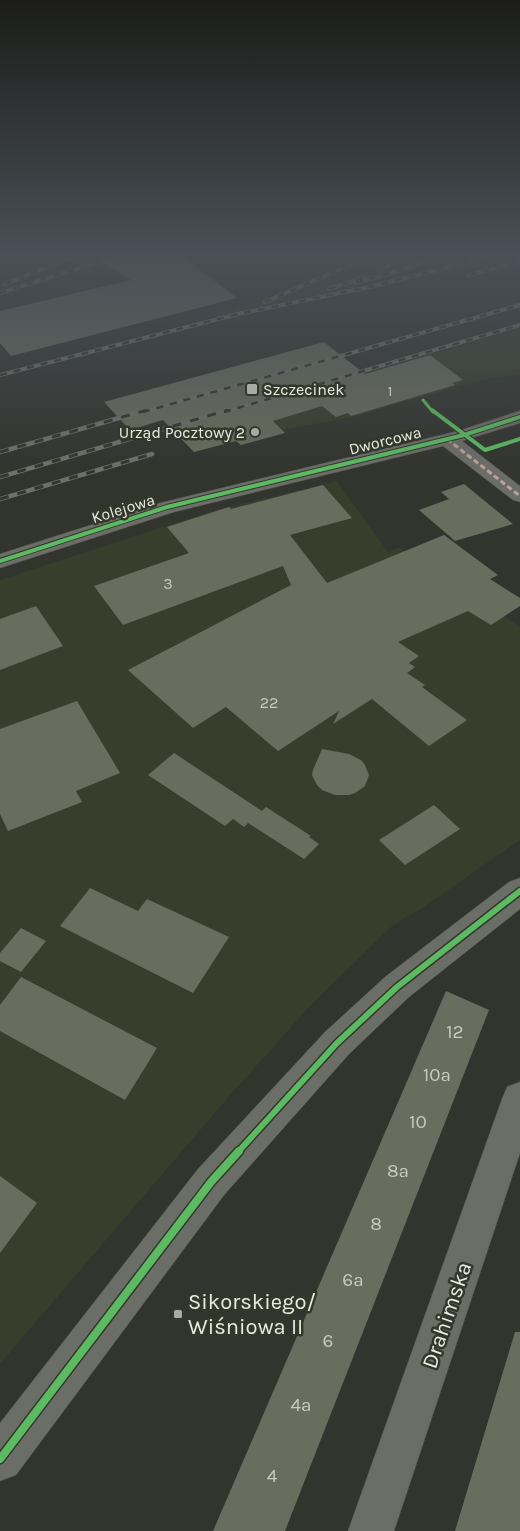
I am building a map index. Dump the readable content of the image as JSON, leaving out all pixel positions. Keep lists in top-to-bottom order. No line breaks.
{"streets":{"street":["Dworcowa","Kolejowa","Drahimska"]},"crossings":[["Dworcowa","Kolejowa"]],"places":{"transit":["Szczecinek","Sikorskiego/ Wiśniowa II"],"other":["Urząd Pocztowy 2"]},"house_numbers":["1","3","22","12","10a","10","8a","8","6a","6","4a","4"]}
